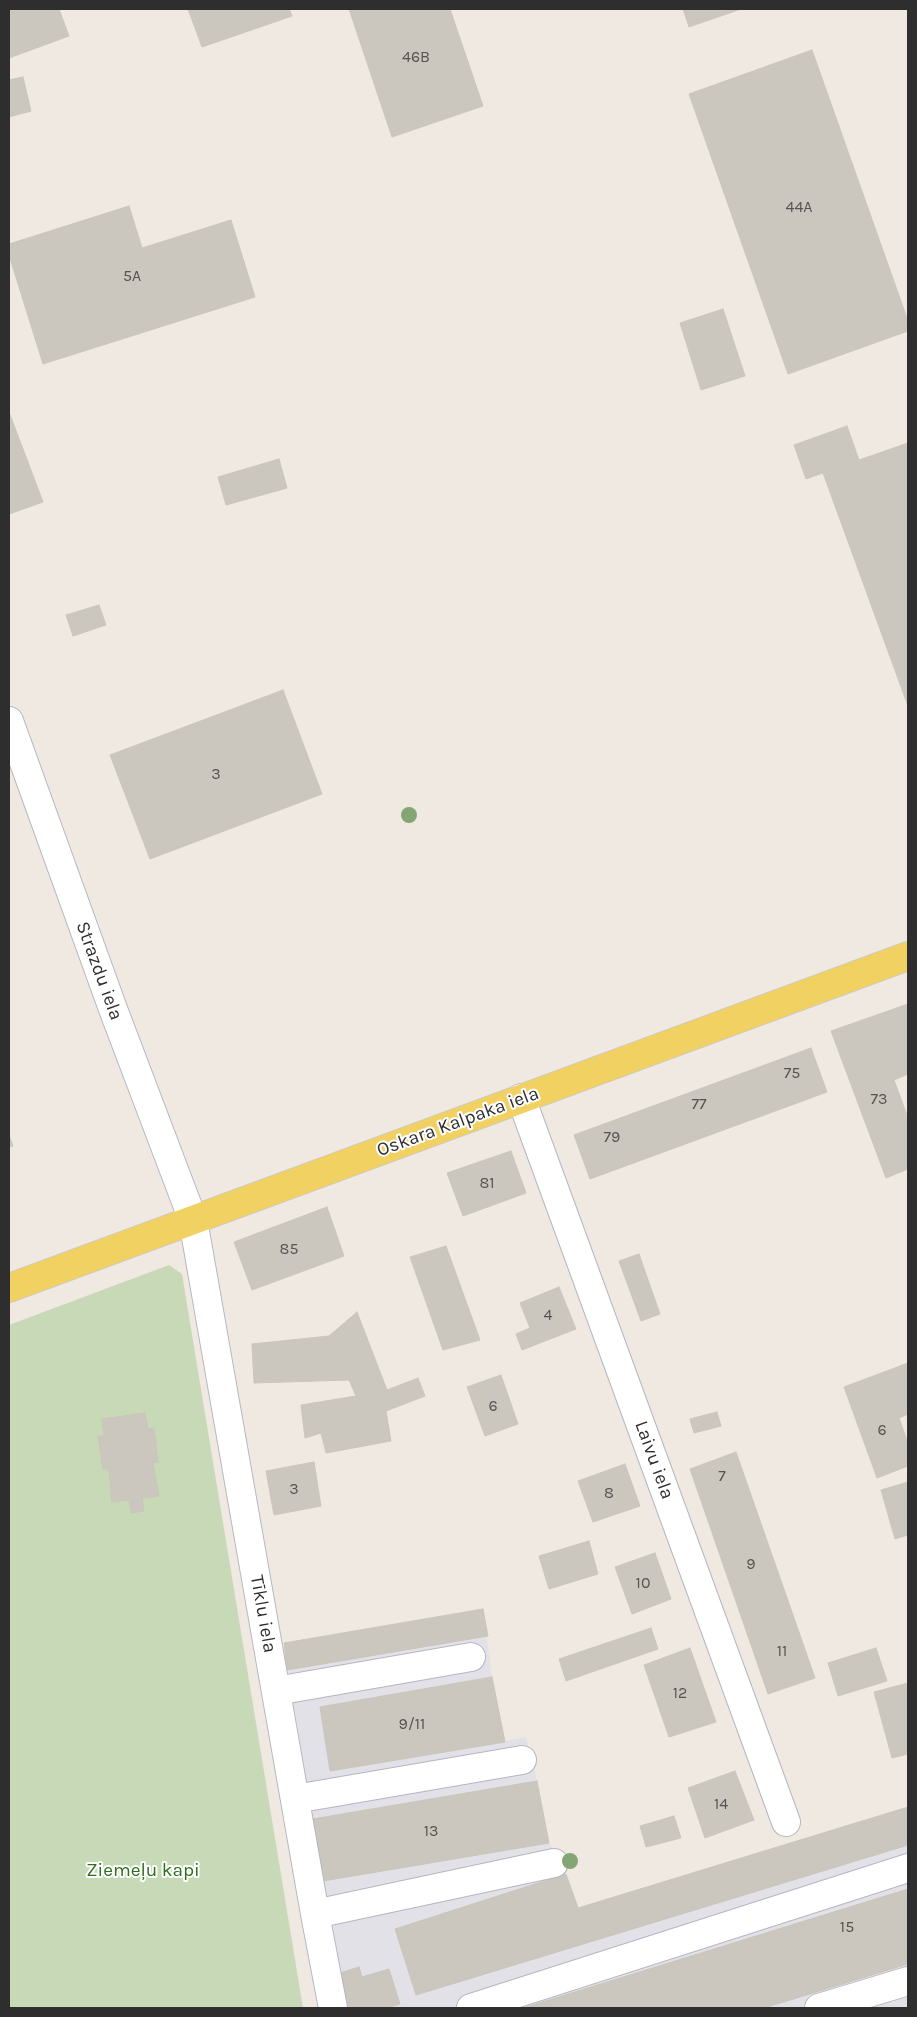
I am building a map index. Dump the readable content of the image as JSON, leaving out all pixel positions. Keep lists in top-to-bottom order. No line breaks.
{"streets":{"main road":["Oskara Kalpaka iela"],"street":["Strazdu iela","Laivu iela","Tīklu iela"]},"crossings":[["Strazdu iela","Oskara Kalpaka iela"],["Strazdu iela","Tīklu iela"],["Oskara Kalpaka iela","Laivu iela"],["Oskara Kalpaka iela","Tīklu iela"]],"parks":["Ziemeļu kapi"],"house_numbers":["46B","44A","5A","3","75","73","77","79","81","85","4","6","6","7","3","8","9","10","11","12","9/11","14","13","15"]}
